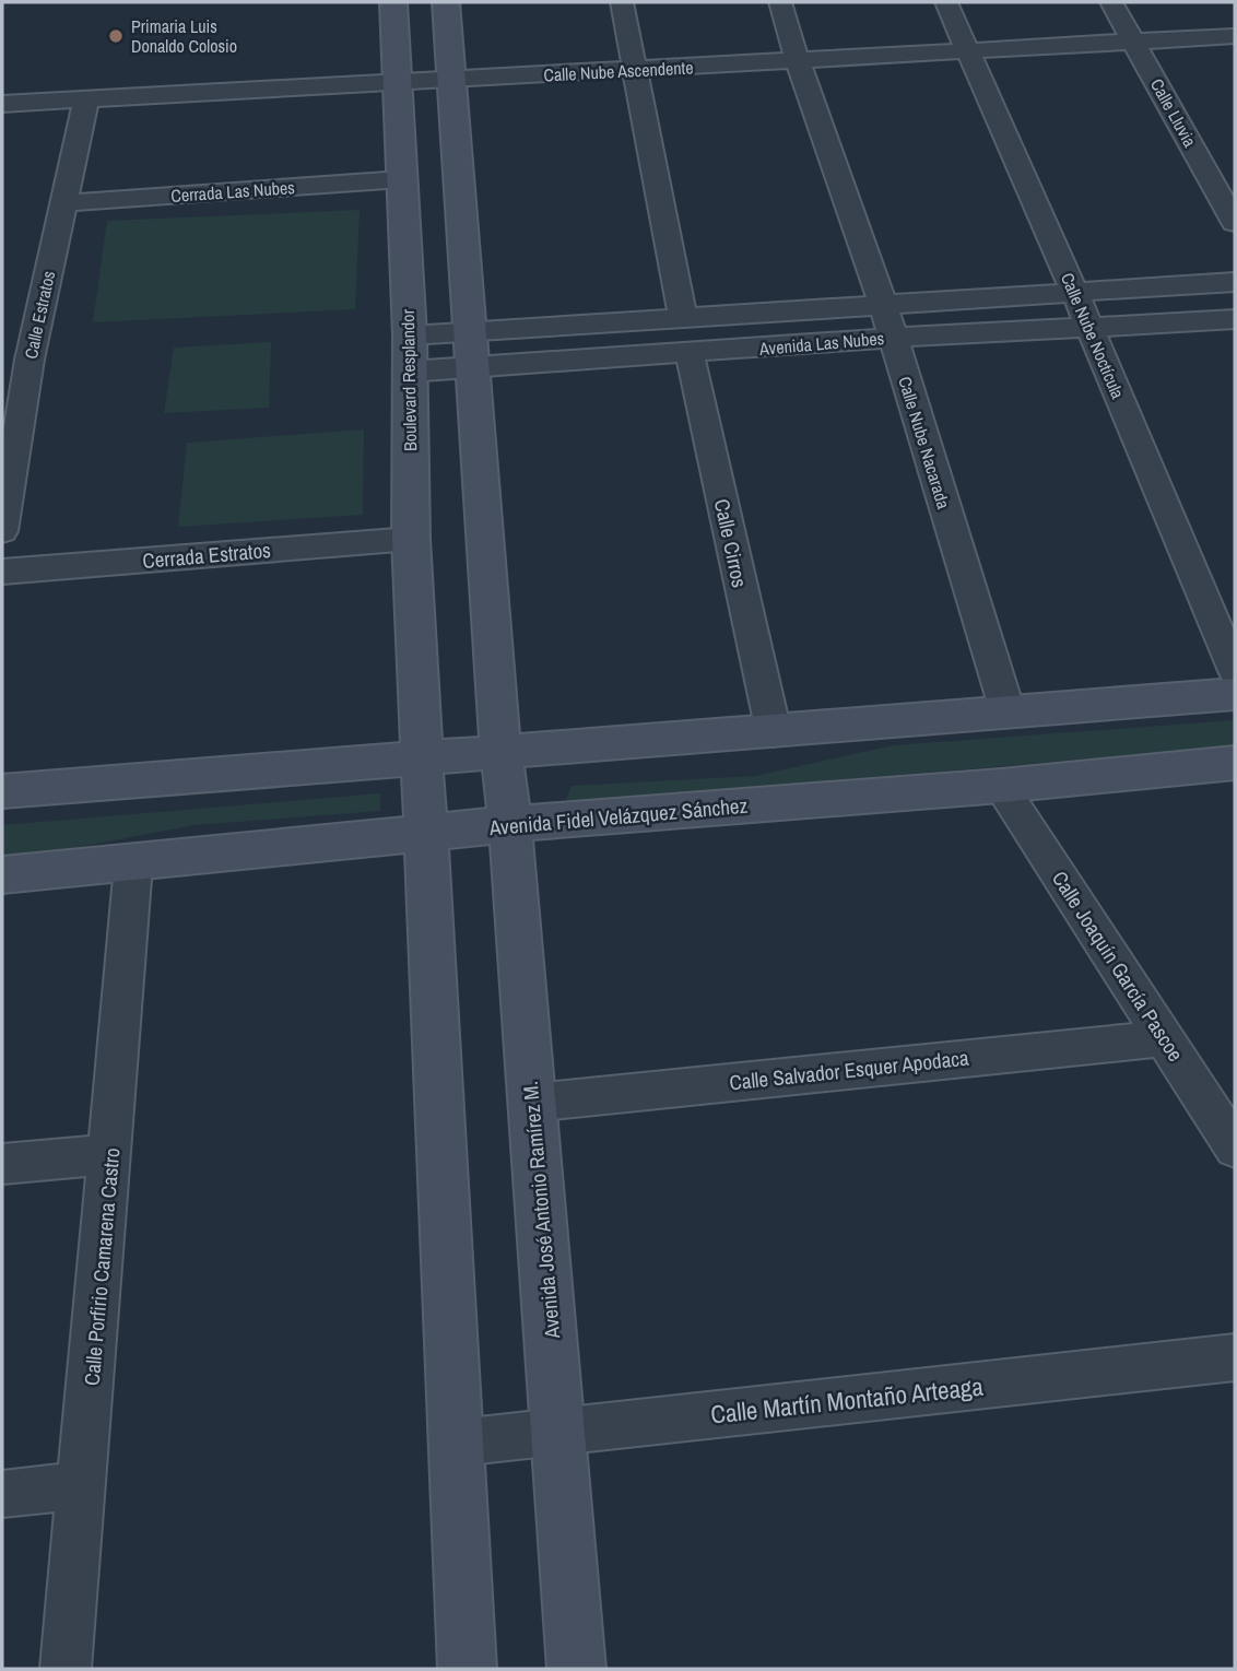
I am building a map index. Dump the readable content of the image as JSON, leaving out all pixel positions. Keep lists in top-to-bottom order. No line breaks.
{"streets":{"main road":["Boulevard Resplandor","Avenida Fidel Velázquez Sánchez","Avenida José Antonio Ramírez M."],"street":["Calle Nube Ascendente","Calle Lluvia","Cerrada Las Nubes","Calle Estratos","Calle Nube Noctícula","Avenida Las Nubes","Calle Nube Nacarada","Calle Cirros","Cerrada Estratos","Calle Joaquín García Pascoe","Calle Salvador Esquer Apodaca","Calle Porfirio Camarena Castro","Calle Martín Montaño Arteaga"]},"crossings":[["Calle Nube Ascendente","Calle Lluvia"],["Calle Nube Ascendente","Calle Estratos"],["Calle Nube Ascendente","Calle Nube Noctícula"],["Calle Nube Ascendente","Boulevard Resplandor"],["Calle Nube Ascendente","Calle Nube Nacarada"],["Cerrada Las Nubes","Calle Estratos"],["Cerrada Las Nubes","Boulevard Resplandor"],["Calle Nube Noctícula","Avenida Las Nubes"],["Avenida Las Nubes","Boulevard Resplandor"],["Avenida Las Nubes","Calle Nube Nacarada"],["Avenida Las Nubes","Calle Cirros"],["Boulevard Resplandor","Cerrada Estratos"],["Avenida Fidel Velázquez Sánchez","Calle Joaquín García Pascoe"],["Avenida Fidel Velázquez Sánchez","Avenida José Antonio Ramírez M."],["Avenida Fidel Velázquez Sánchez","Calle Porfirio Camarena Castro"],["Calle Joaquín García Pascoe","Calle Salvador Esquer Apodaca"],["Calle Salvador Esquer Apodaca","Avenida José Antonio Ramírez M."],["Avenida José Antonio Ramírez M.","Calle Martín Montaño Arteaga"]],"places":["Primaria Luis Donaldo Colosio"]}
